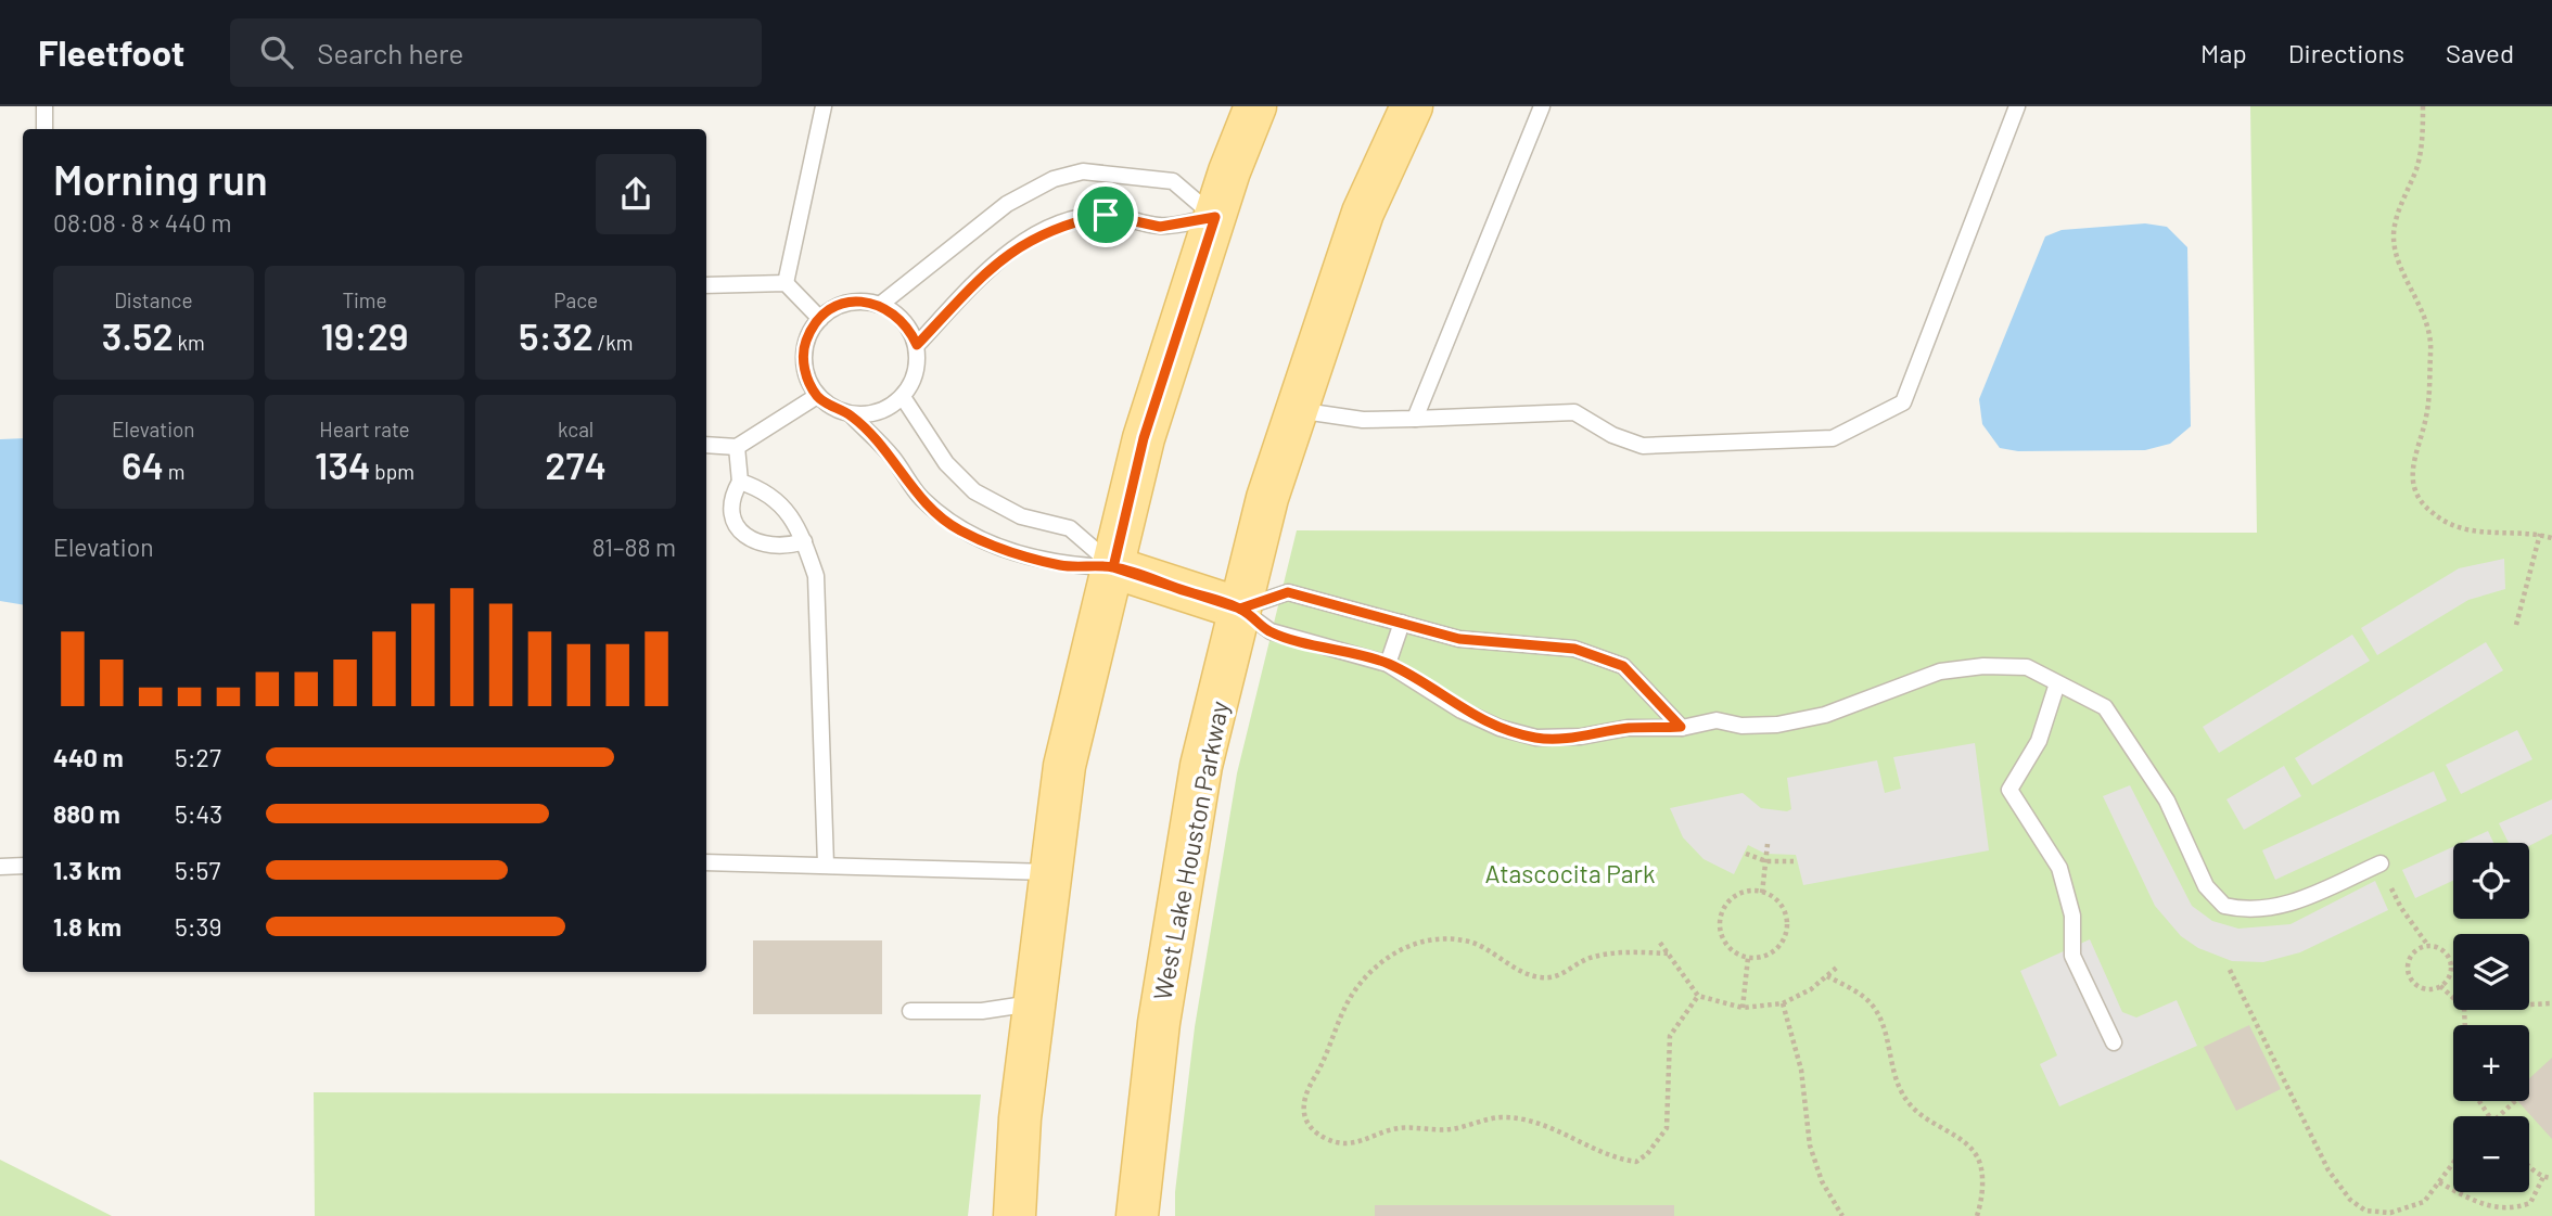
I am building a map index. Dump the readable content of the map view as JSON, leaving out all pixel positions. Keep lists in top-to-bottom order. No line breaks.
{"streets":{"main road":["West Lake Houston Parkway"]},"parks":["Atascocita Park"],"page":{"header":"Fleetfoot","search":"Search here","nav":["Map","Directions","Saved"],"heading":["Morning run","08:08 · 8 × 440 m"],"stats":[["Distance","3.52 km"],["Time","19:29"],["Pace","5:32 /km"],["Elevation","64 m"],["Heart rate","134 bpm"],["kcal","274"]],"chart":["Elevation","81–88 m"],"list":[{"name":"440 m","note":"5:27"},{"name":"880 m","note":"5:43"},{"name":"1.3 km","note":"5:57"},{"name":"1.8 km","note":"5:39"}],"map_buttons":["+","−"]}}
